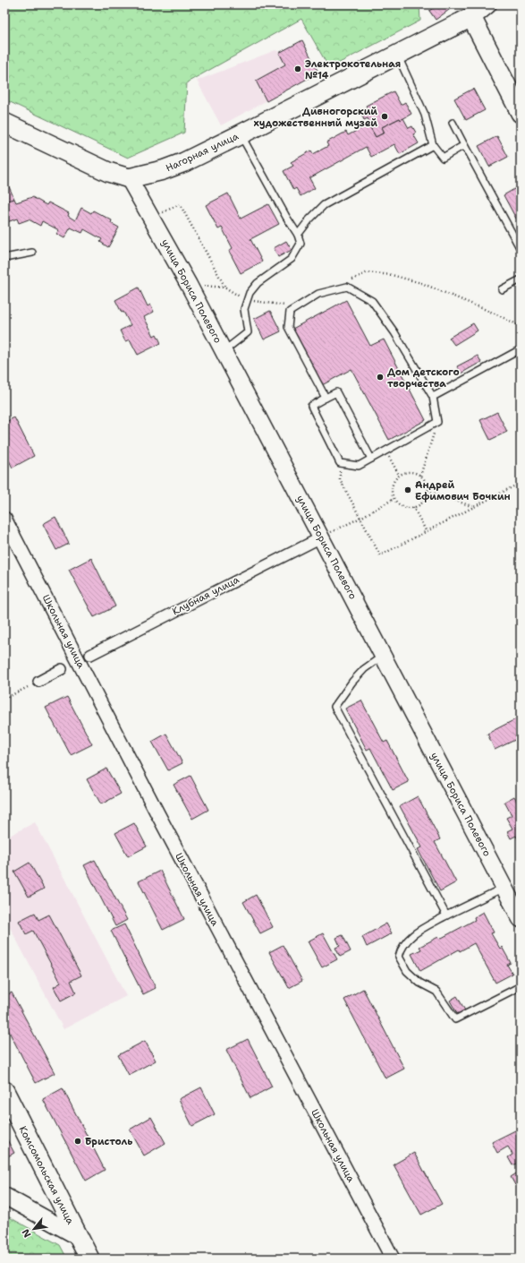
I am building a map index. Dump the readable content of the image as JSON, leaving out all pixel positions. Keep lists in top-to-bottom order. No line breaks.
{"streets":{"main road":["Нагорная улица","Комсомольская улица"],"street":["улица Бориса Полевого","Клубная улица","Школьная улица"]},"crossings":[["Нагорная улица","улица Бориса Полевого"],["улица Бориса Полевого","Клубная улица"]],"places":["Электрокотельная №14","Дивногорский художественный музей","Дом детского творчества","Андрей Ефимович Бочкин","Бристоль"],"north":"bottom left"}
